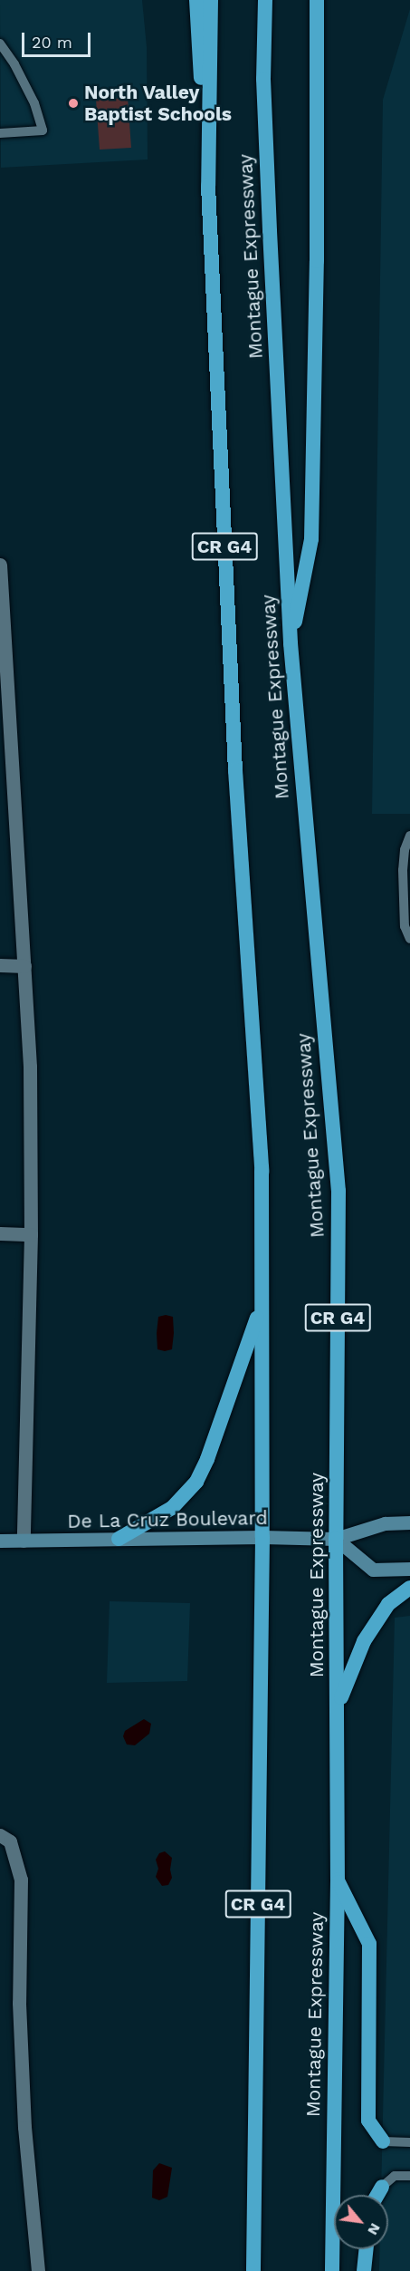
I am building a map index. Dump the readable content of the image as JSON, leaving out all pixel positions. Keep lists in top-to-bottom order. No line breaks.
{"streets":{"highway":["Montague Expressway","CR G4"],"main road":["De La Cruz Boulevard"]},"crossings":[["Montague Expressway","De La Cruz Boulevard"]],"places":["North Valley Baptist Schools"],"scale_bar":"20 m","north":"bottom right"}
